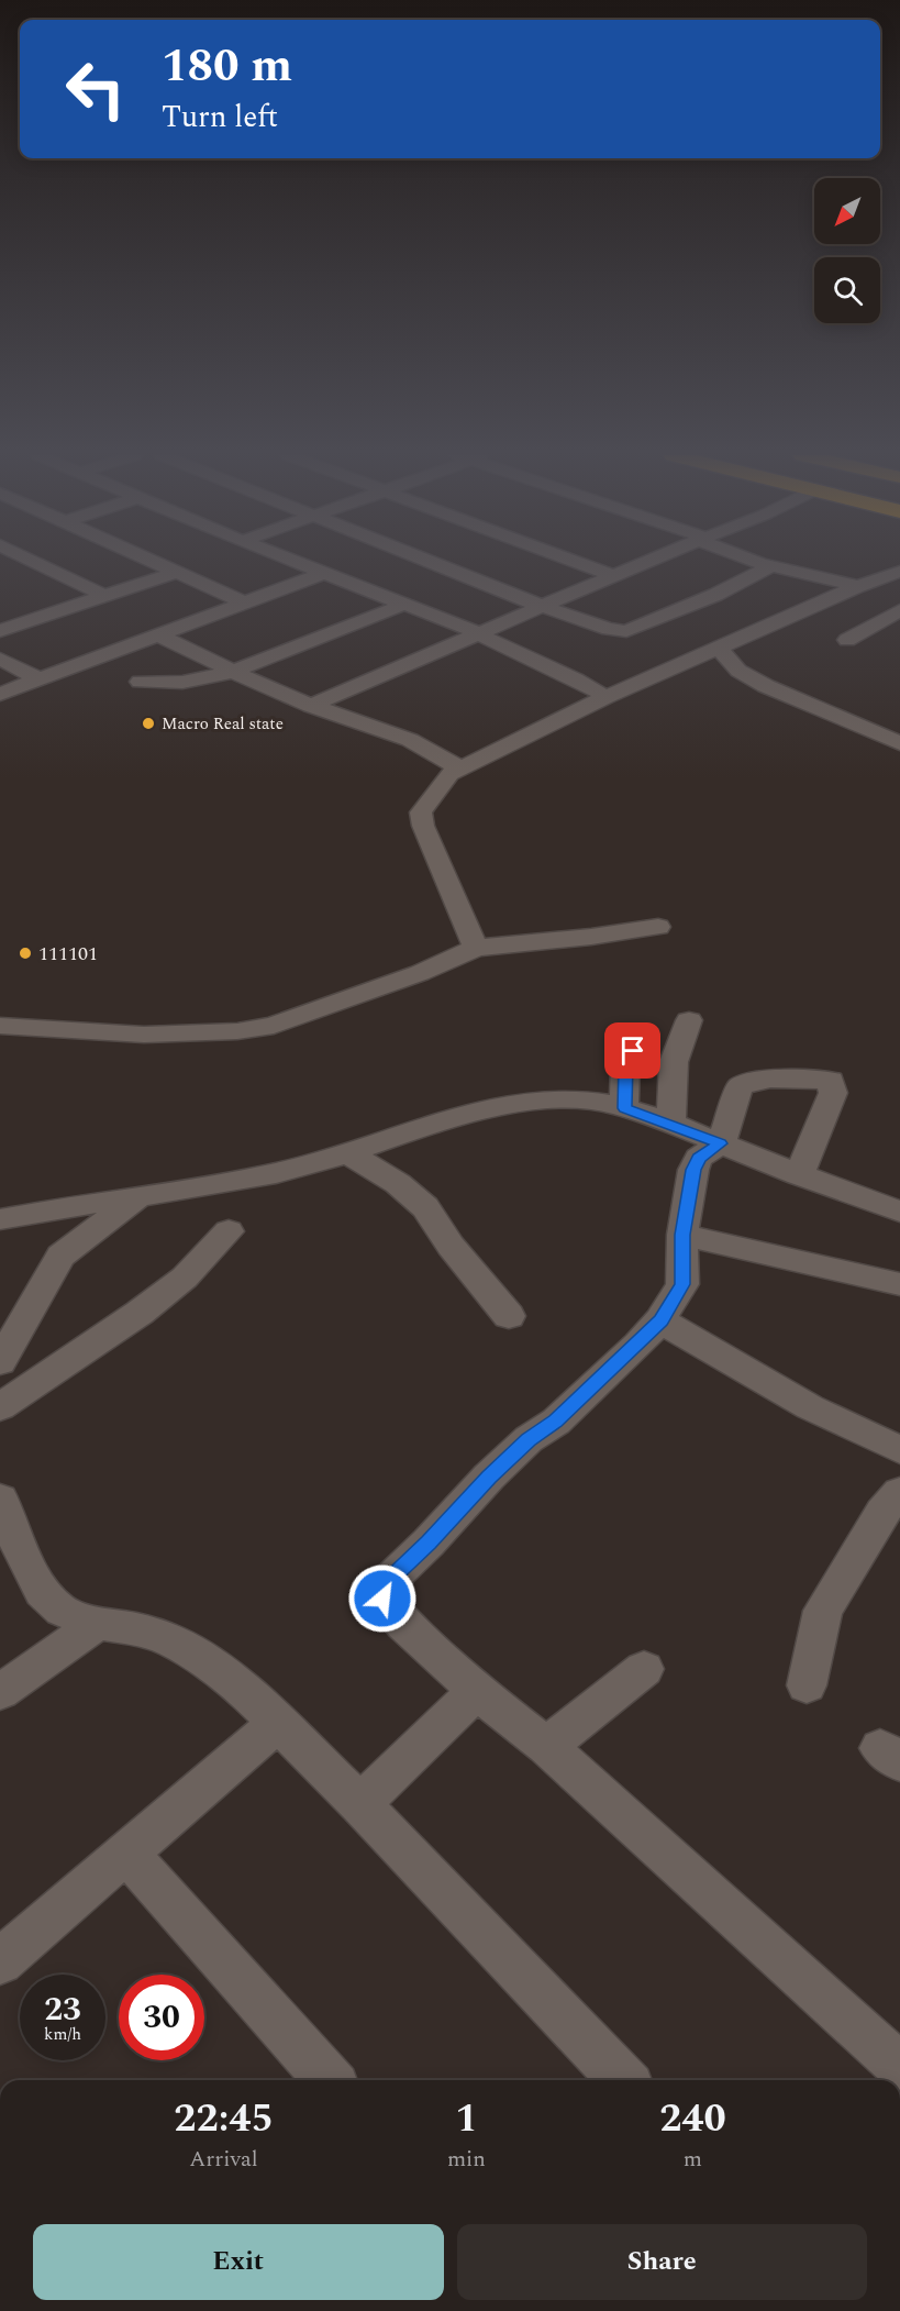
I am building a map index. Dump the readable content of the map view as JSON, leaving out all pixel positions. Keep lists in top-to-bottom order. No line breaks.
{"places":["Macro Real state","111101"],"north":"bottom left","page":{"turn":["180 m","Turn left"],"speed":"23 km/h","limit":"30","eta":["22:45","Arrival","1","min","240","m"],"buttons":["Exit","Share"]}}
